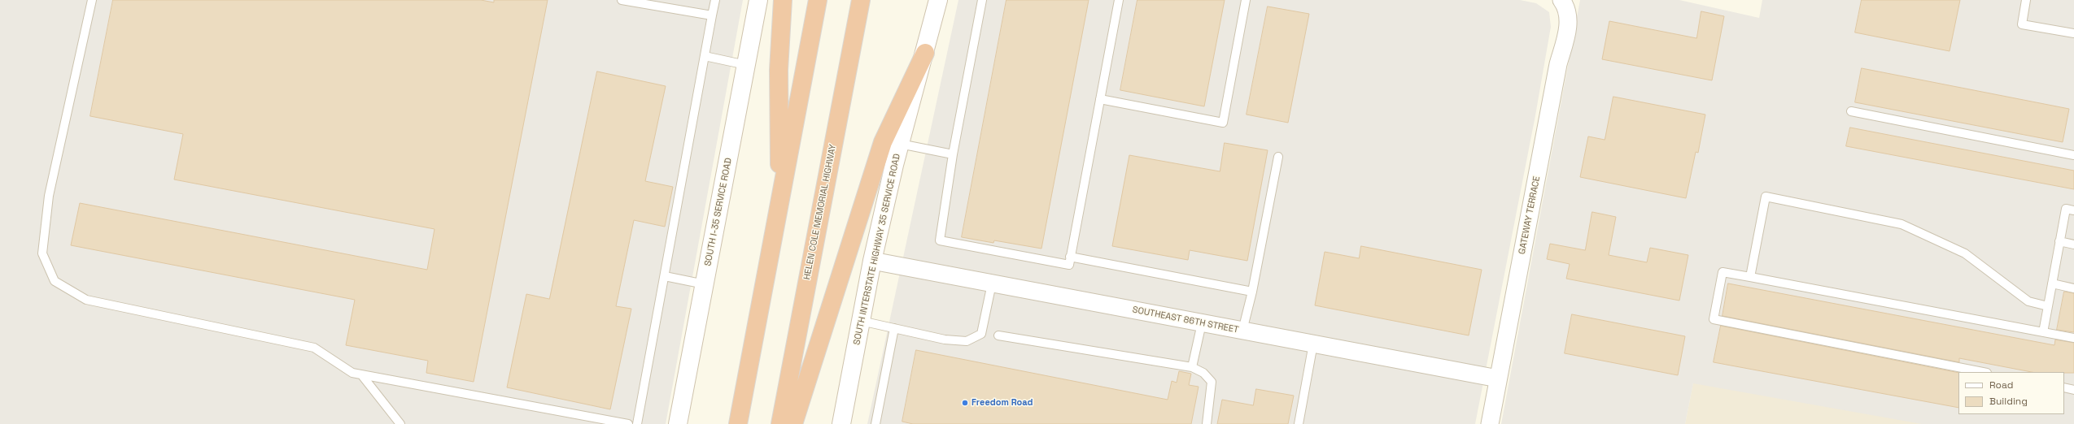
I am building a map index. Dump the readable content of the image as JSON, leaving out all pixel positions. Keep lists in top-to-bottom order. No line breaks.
{"streets":{"highway":["HELEN COLE MEMORIAL HIGHWAY"],"main road":["SOUTH I-35 SERVICE ROAD","SOUTH INTERSTATE HIGHWAY 35 SERVICE ROAD"],"street":["GATEWAY TERRACE","SOUTHEAST 86TH STREET"]},"crossings":[["GATEWAY TERRACE","SOUTHEAST 86TH STREET"],["SOUTH INTERSTATE HIGHWAY 35 SERVICE ROAD","SOUTHEAST 86TH STREET"]],"places":["Freedom Road"],"legend":["Road","Building"]}
